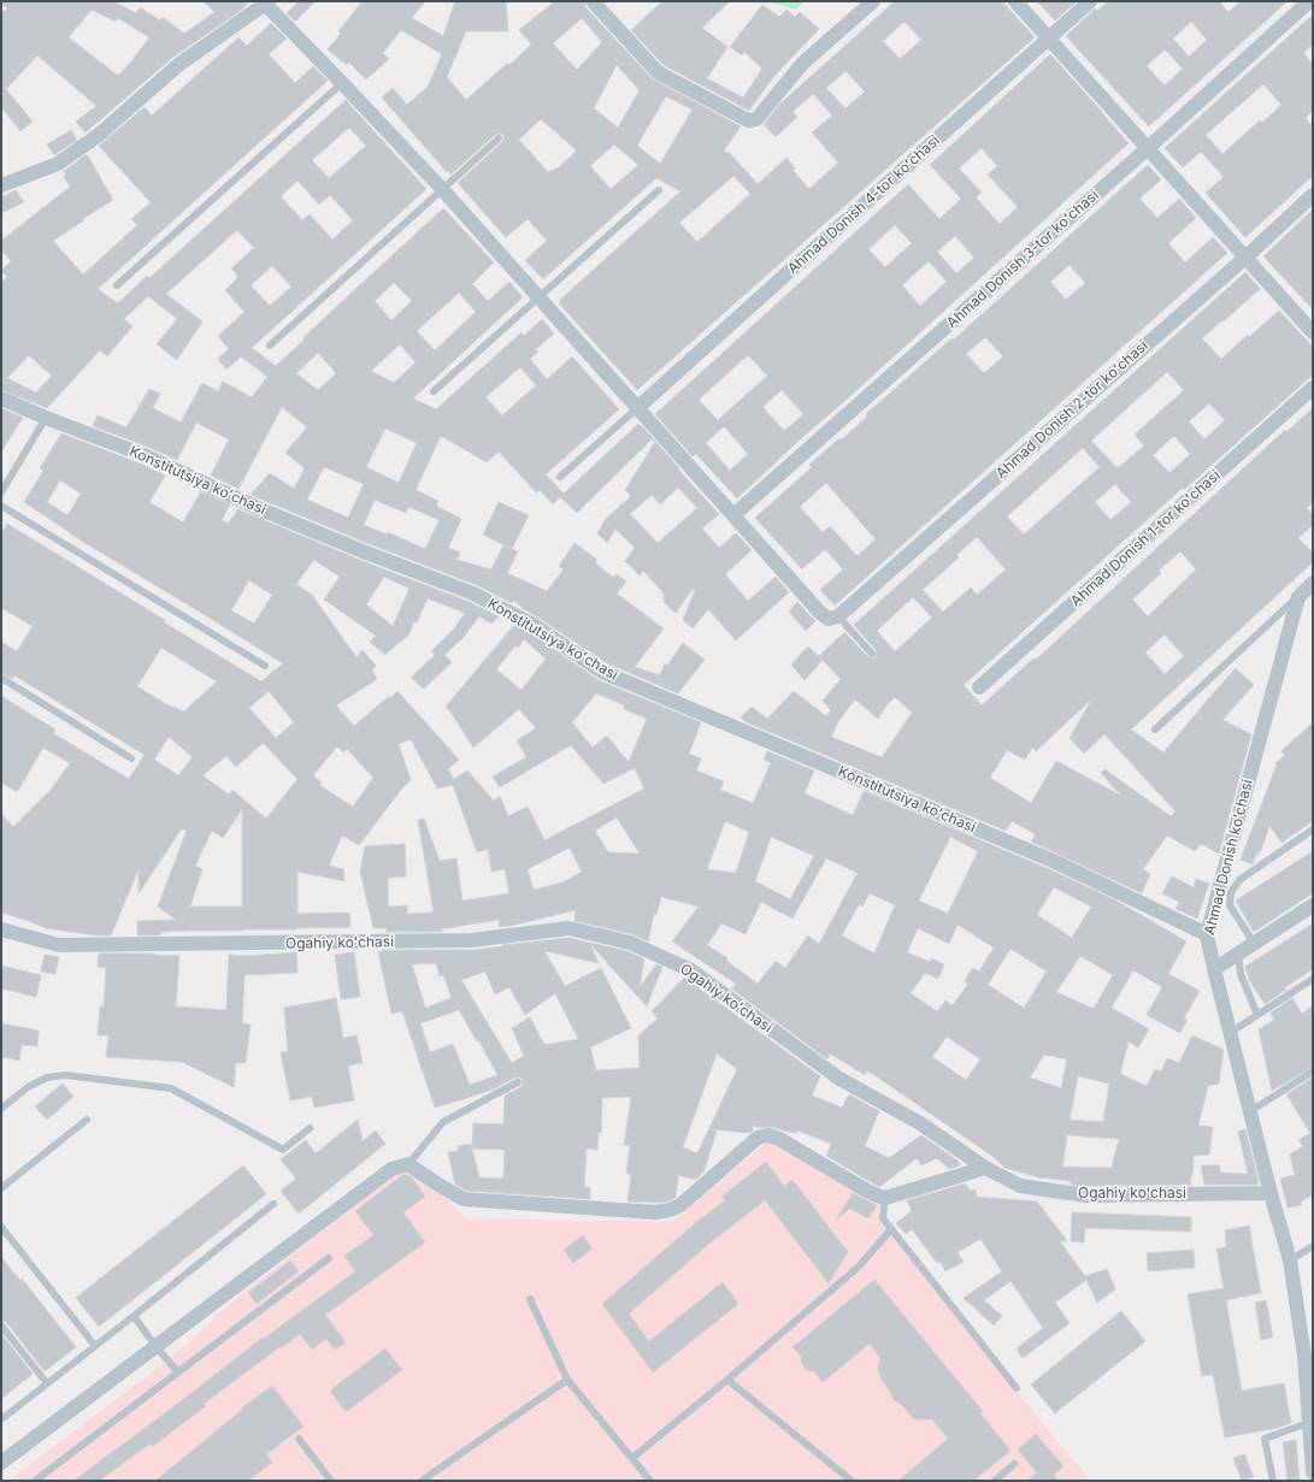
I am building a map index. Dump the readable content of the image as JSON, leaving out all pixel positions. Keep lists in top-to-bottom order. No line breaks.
{"streets":{"street":["Ahmad Donish 4-tor koʻchasi","Ahmad Donish 3-tor koʻchasi","Ahmad Donish 2-tor koʻchasi","Konstitutsiya koʻchasi","Ahmad Donish 1-tor koʻchasi","Ahmad Donish koʻchasi","Ogahiy koʻchasi"]},"crossings":[["Konstitutsiya koʻchasi","Ahmad Donish koʻchasi"],["Ahmad Donish koʻchasi","Ogahiy koʻchasi"]]}
